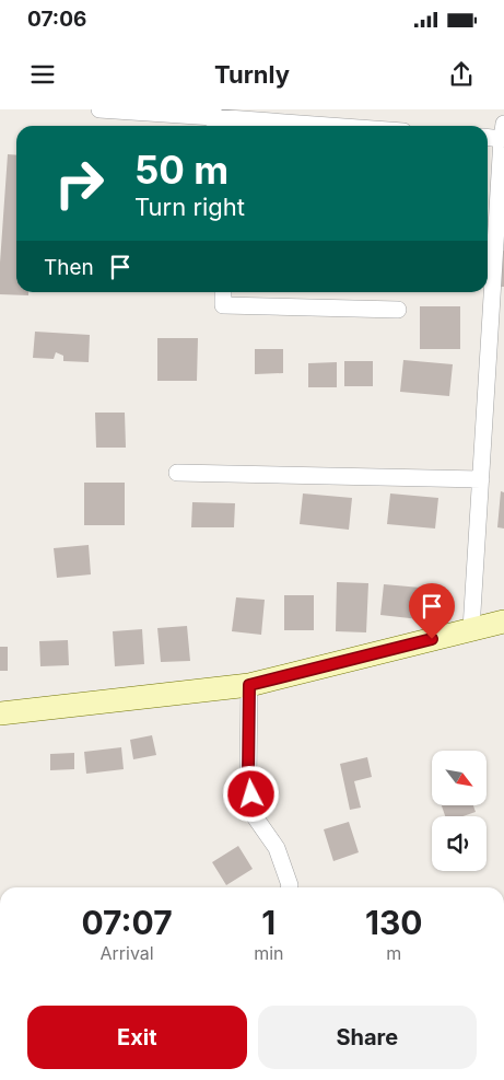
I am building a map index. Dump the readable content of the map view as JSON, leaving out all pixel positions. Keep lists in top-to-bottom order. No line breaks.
{"north":"bottom right","page":{"status":"07:06","header":"Turnly","turn":["50 m","Turn right"],"then":"Then","eta":["07:07","Arrival","1","min","130","m"],"buttons":["Exit","Share"]}}
